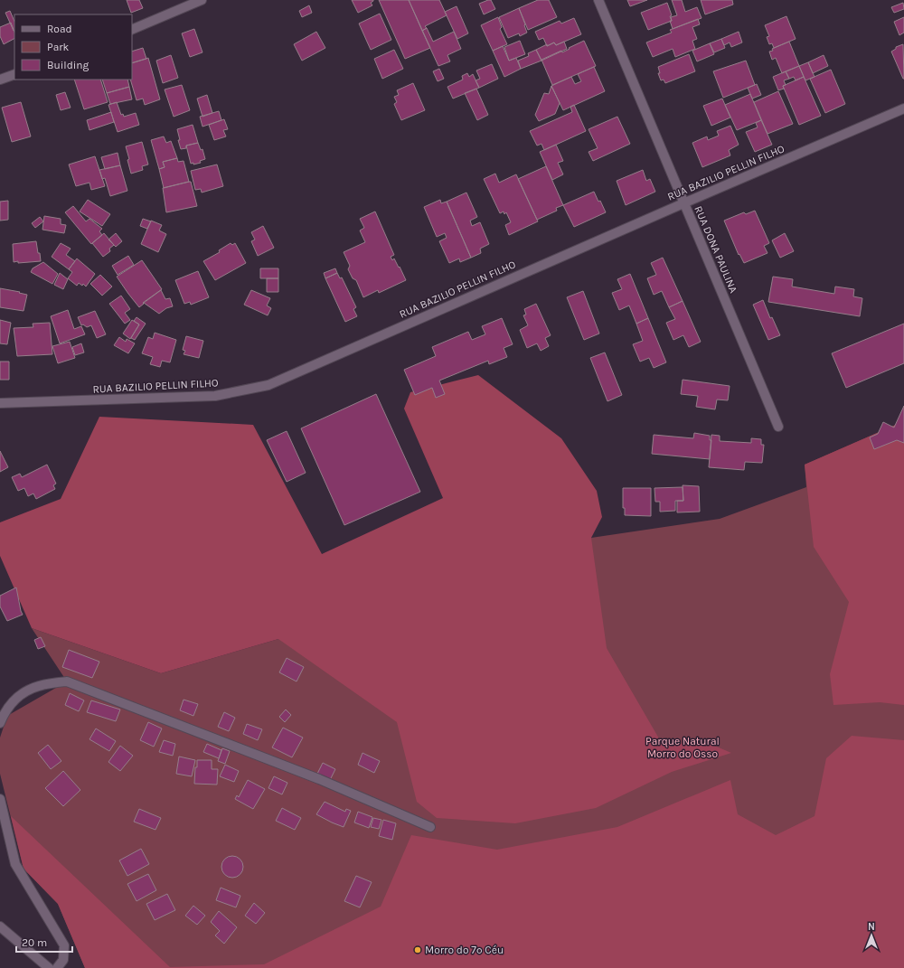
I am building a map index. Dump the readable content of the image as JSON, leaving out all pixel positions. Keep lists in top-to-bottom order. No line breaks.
{"streets":{"street":["RUA BAZILIO PELLIN FILHO","RUA DONA PAULINA"]},"crossings":[["RUA BAZILIO PELLIN FILHO","RUA DONA PAULINA"]],"parks":["Parque Natural Morro do Osso"],"places":["Morro do 7º Céu"],"legend":["Road","Park","Building"],"scale_bar":"20 m","north":"top"}
